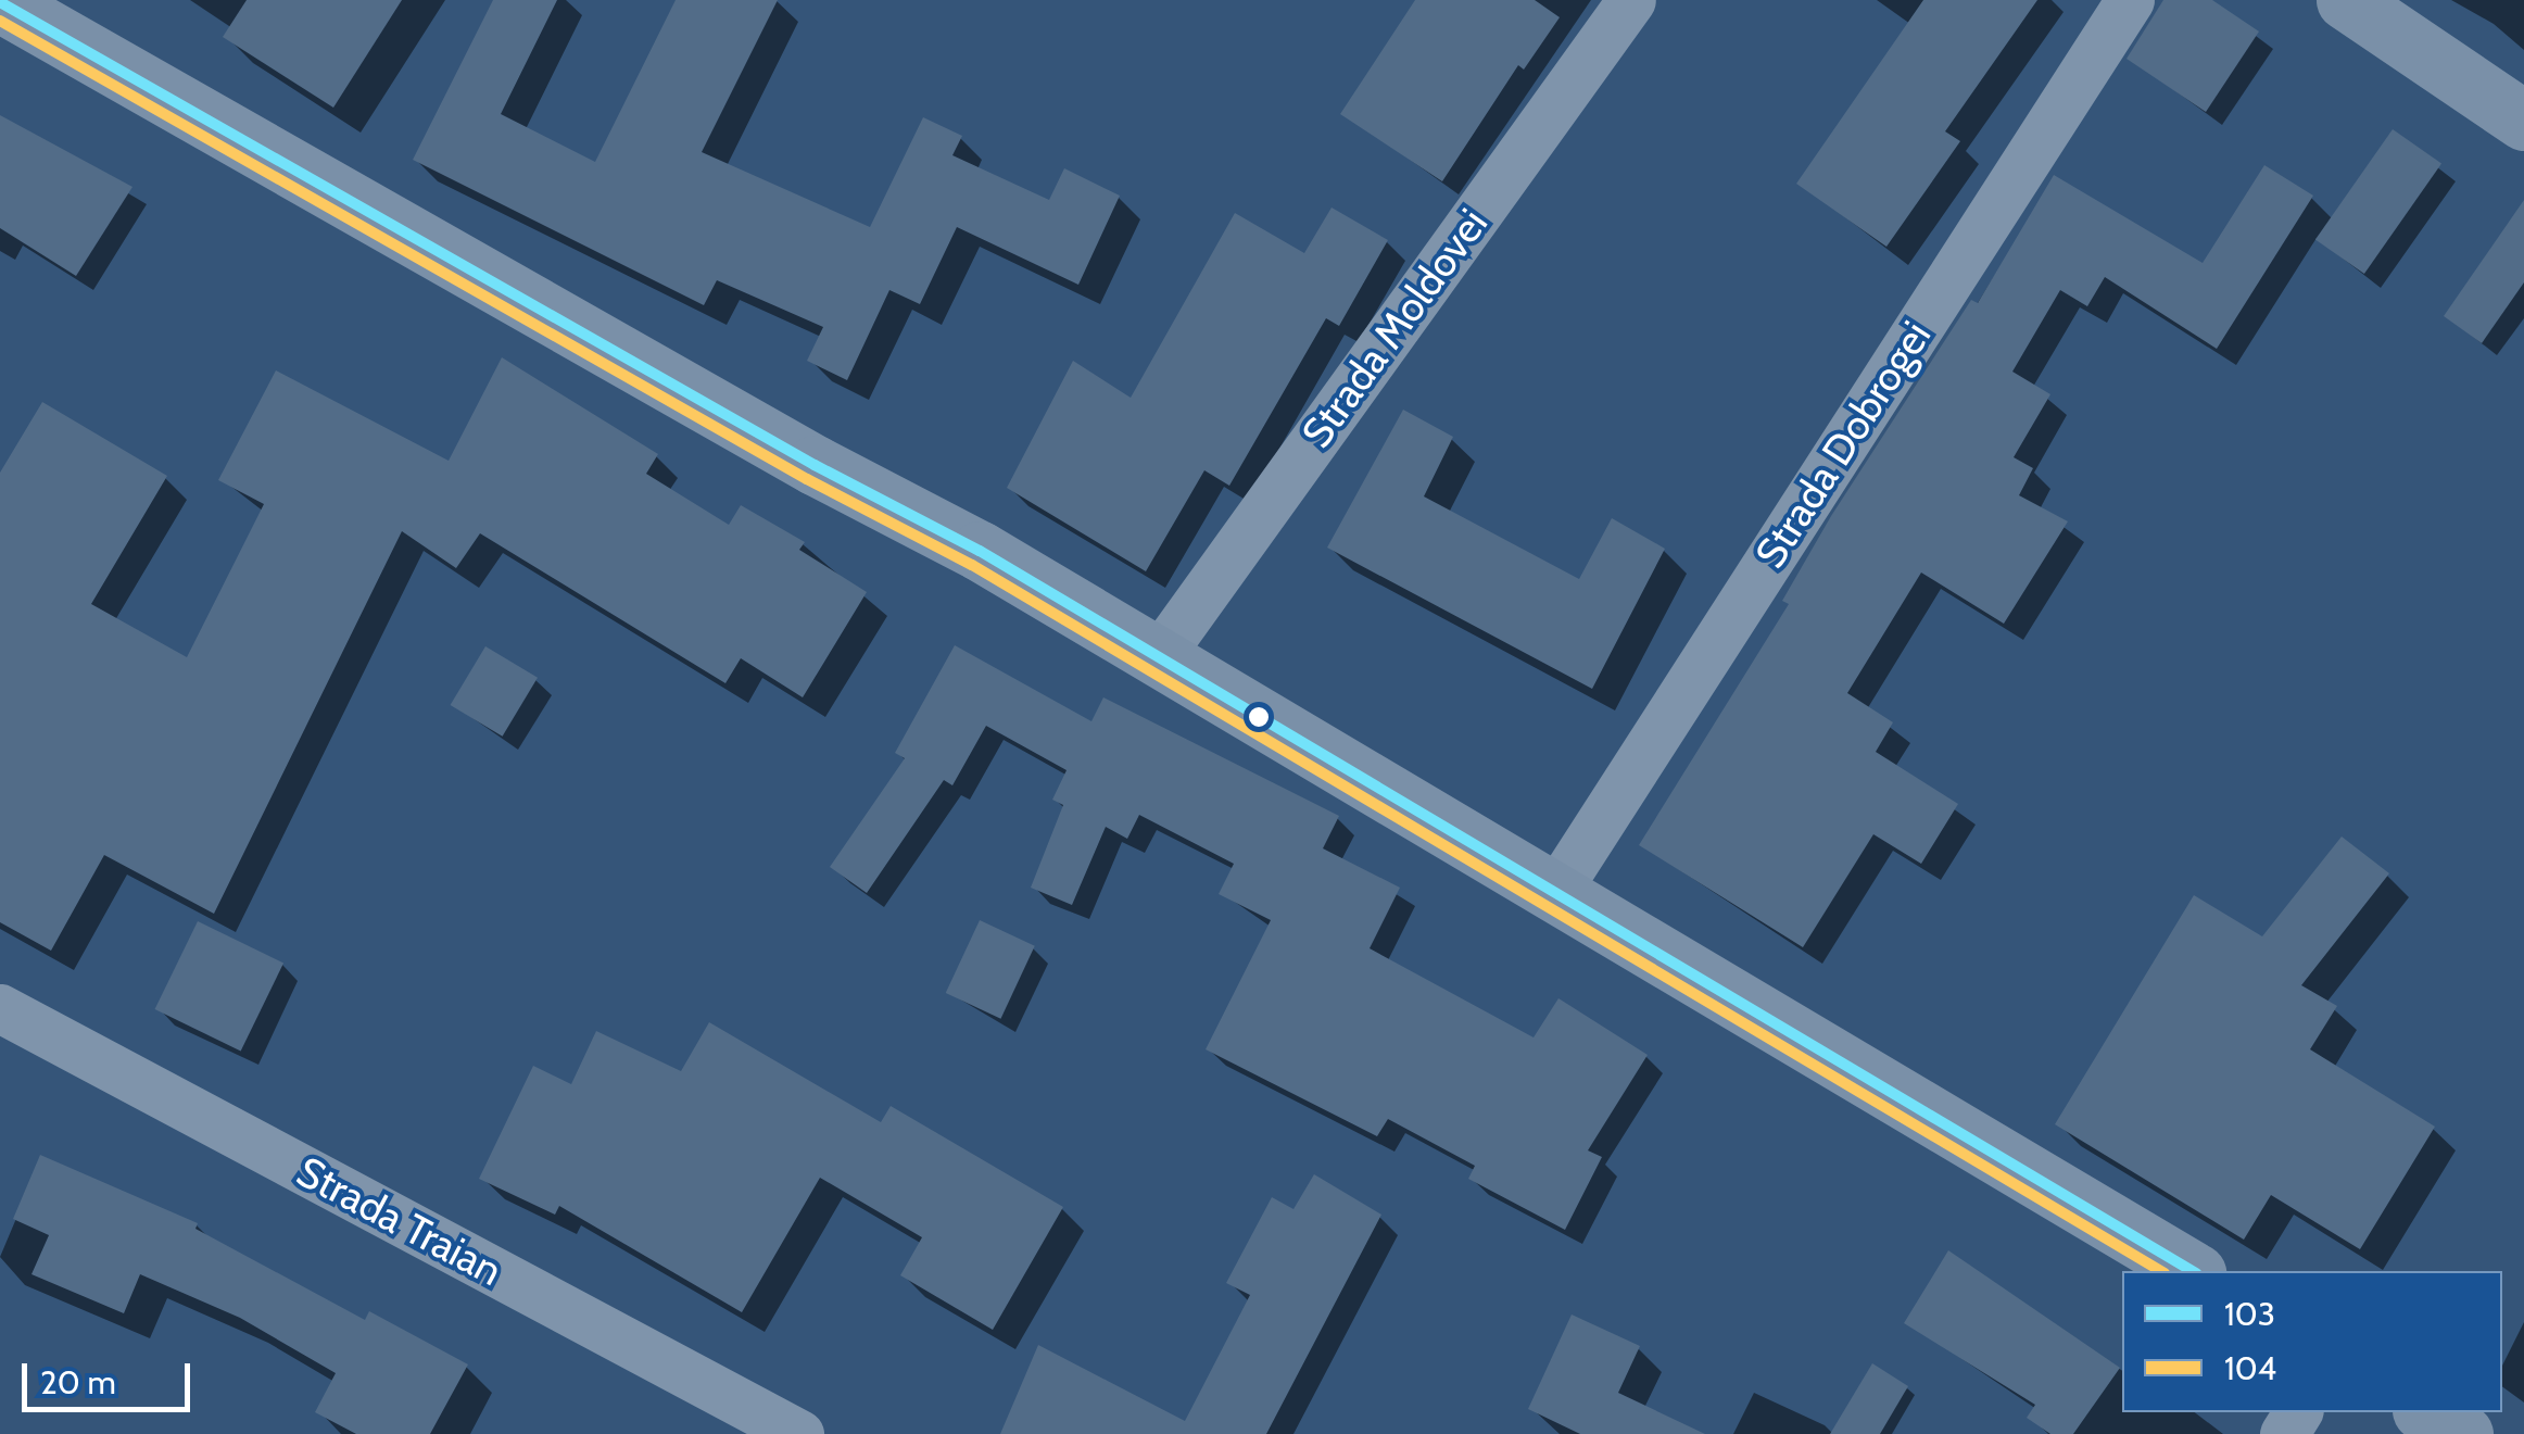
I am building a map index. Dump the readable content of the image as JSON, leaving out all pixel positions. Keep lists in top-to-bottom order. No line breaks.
{"streets":{"street":["Strada Moldovei","Strada Dobrogei","Strada Traian"]},"lines":["transit line 103","transit line 104"],"legend":["103","104"],"scale_bar":"20 m"}
